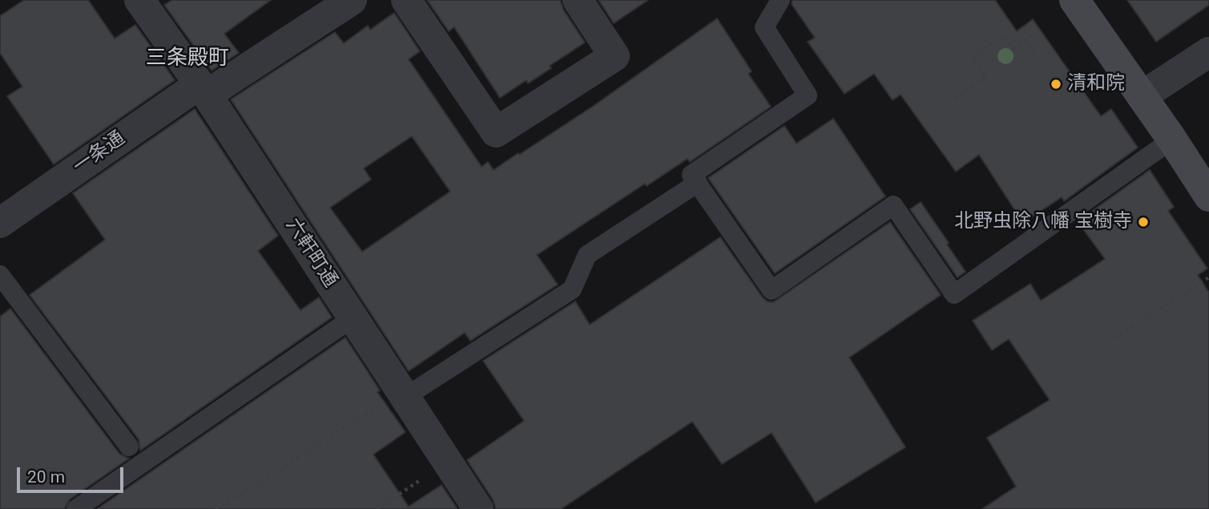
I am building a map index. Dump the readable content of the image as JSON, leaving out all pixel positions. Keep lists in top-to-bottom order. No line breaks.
{"streets":{"street":["一条通","六軒町通"]},"crossings":[["一条通","六軒町通"]],"districts":["三条殿町"],"places":["清和院","北野虫除八幡 宝樹寺"],"scale_bar":"20 m"}
